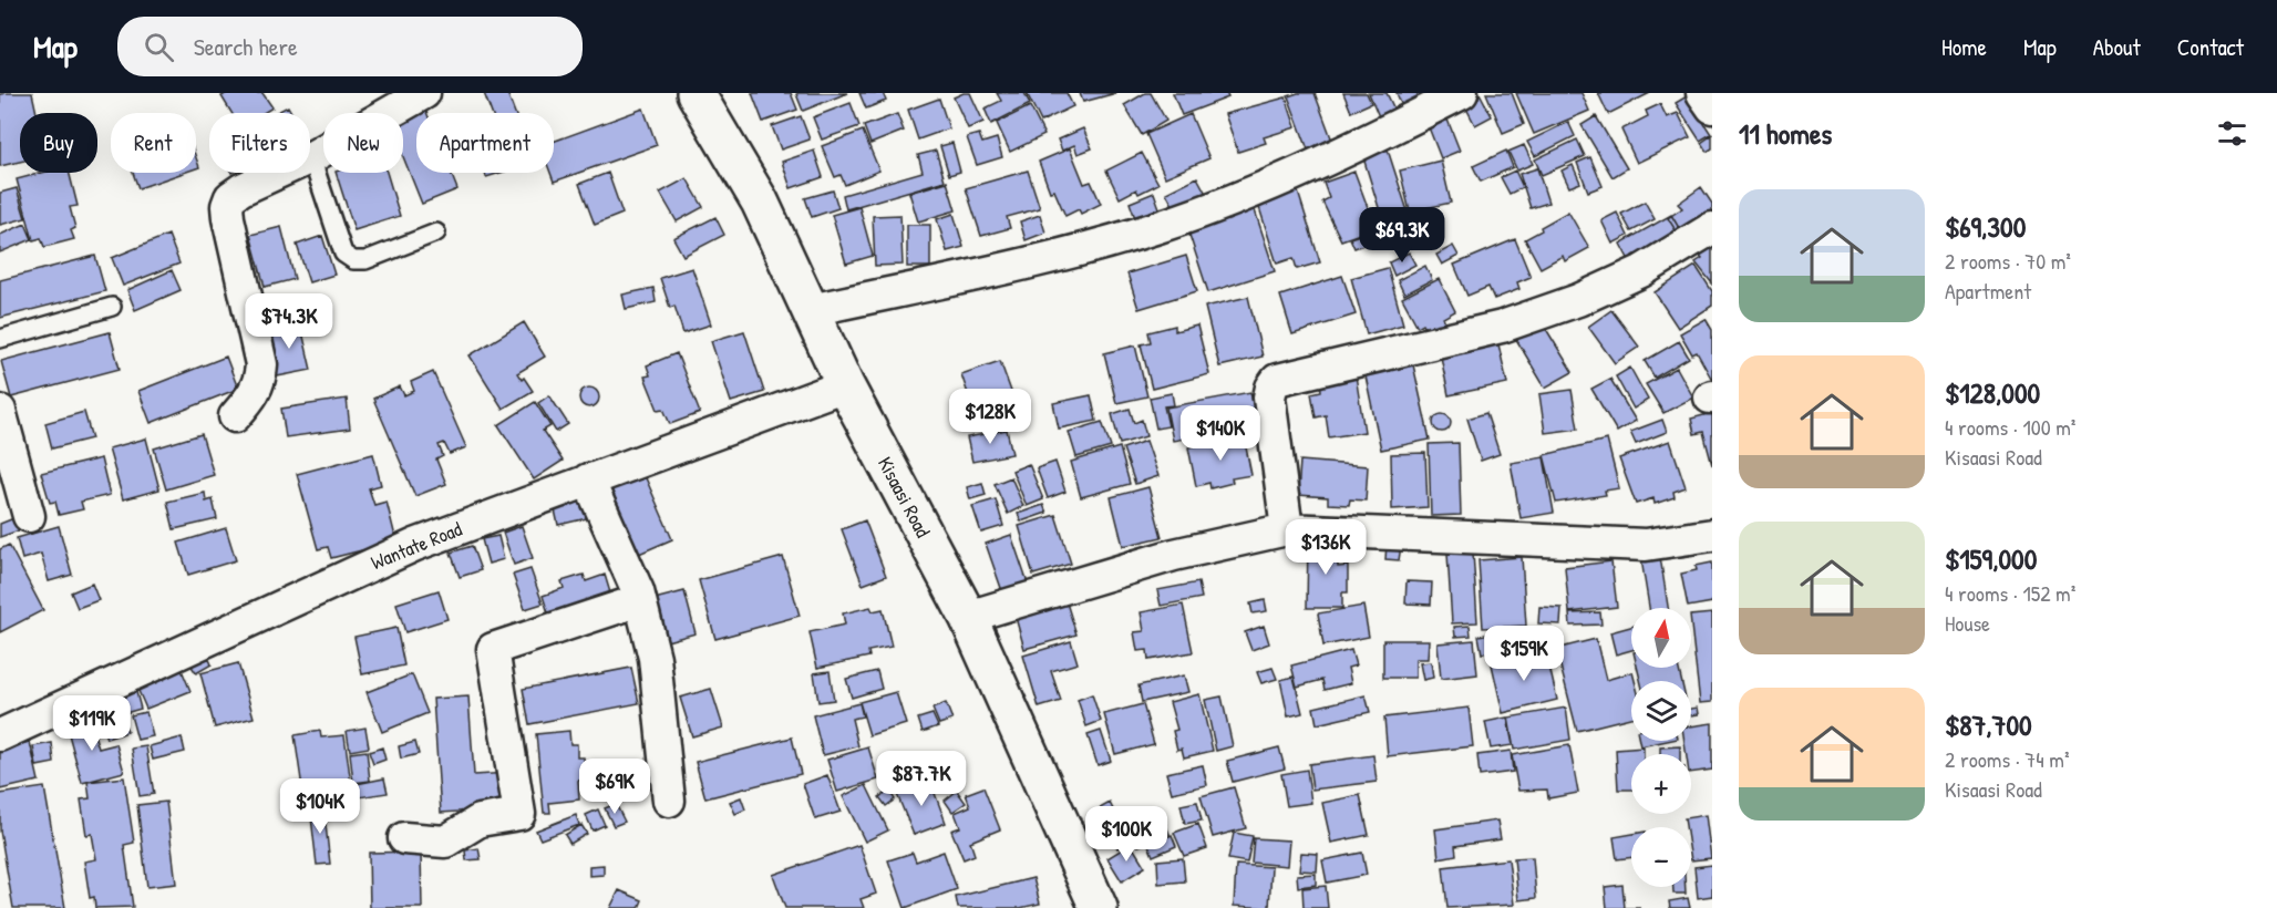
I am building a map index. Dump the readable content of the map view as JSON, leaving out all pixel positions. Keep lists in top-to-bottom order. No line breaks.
{"streets":{"main road":["Kisaasi Road"],"street":["Wantate Road"]},"crossings":[["Kisaasi Road","Wantate Road"]],"north":"top","page":{"header":"Map","search":"Search here","nav":["Home","Map","About","Contact"],"heading":"11 homes","chip":["Buy","Rent","Filters","New","Apartment"],"list":[{"name":"$69,300","note":"2 rooms · 70 m² · Apartment"},{"name":"$128,000","note":"4 rooms · 100 m² · Kisaasi Road"},{"name":"$159,000","note":"4 rooms · 152 m² · House"},{"name":"$87,700","note":"2 rooms · 74 m² · Kisaasi Road"}],"price":["$69.3K","$74.3K","$128K","$140K","$136K","$159K","$119K","$87.7K","$69K","$104K","$100K"],"map_buttons":["+","−"]}}
